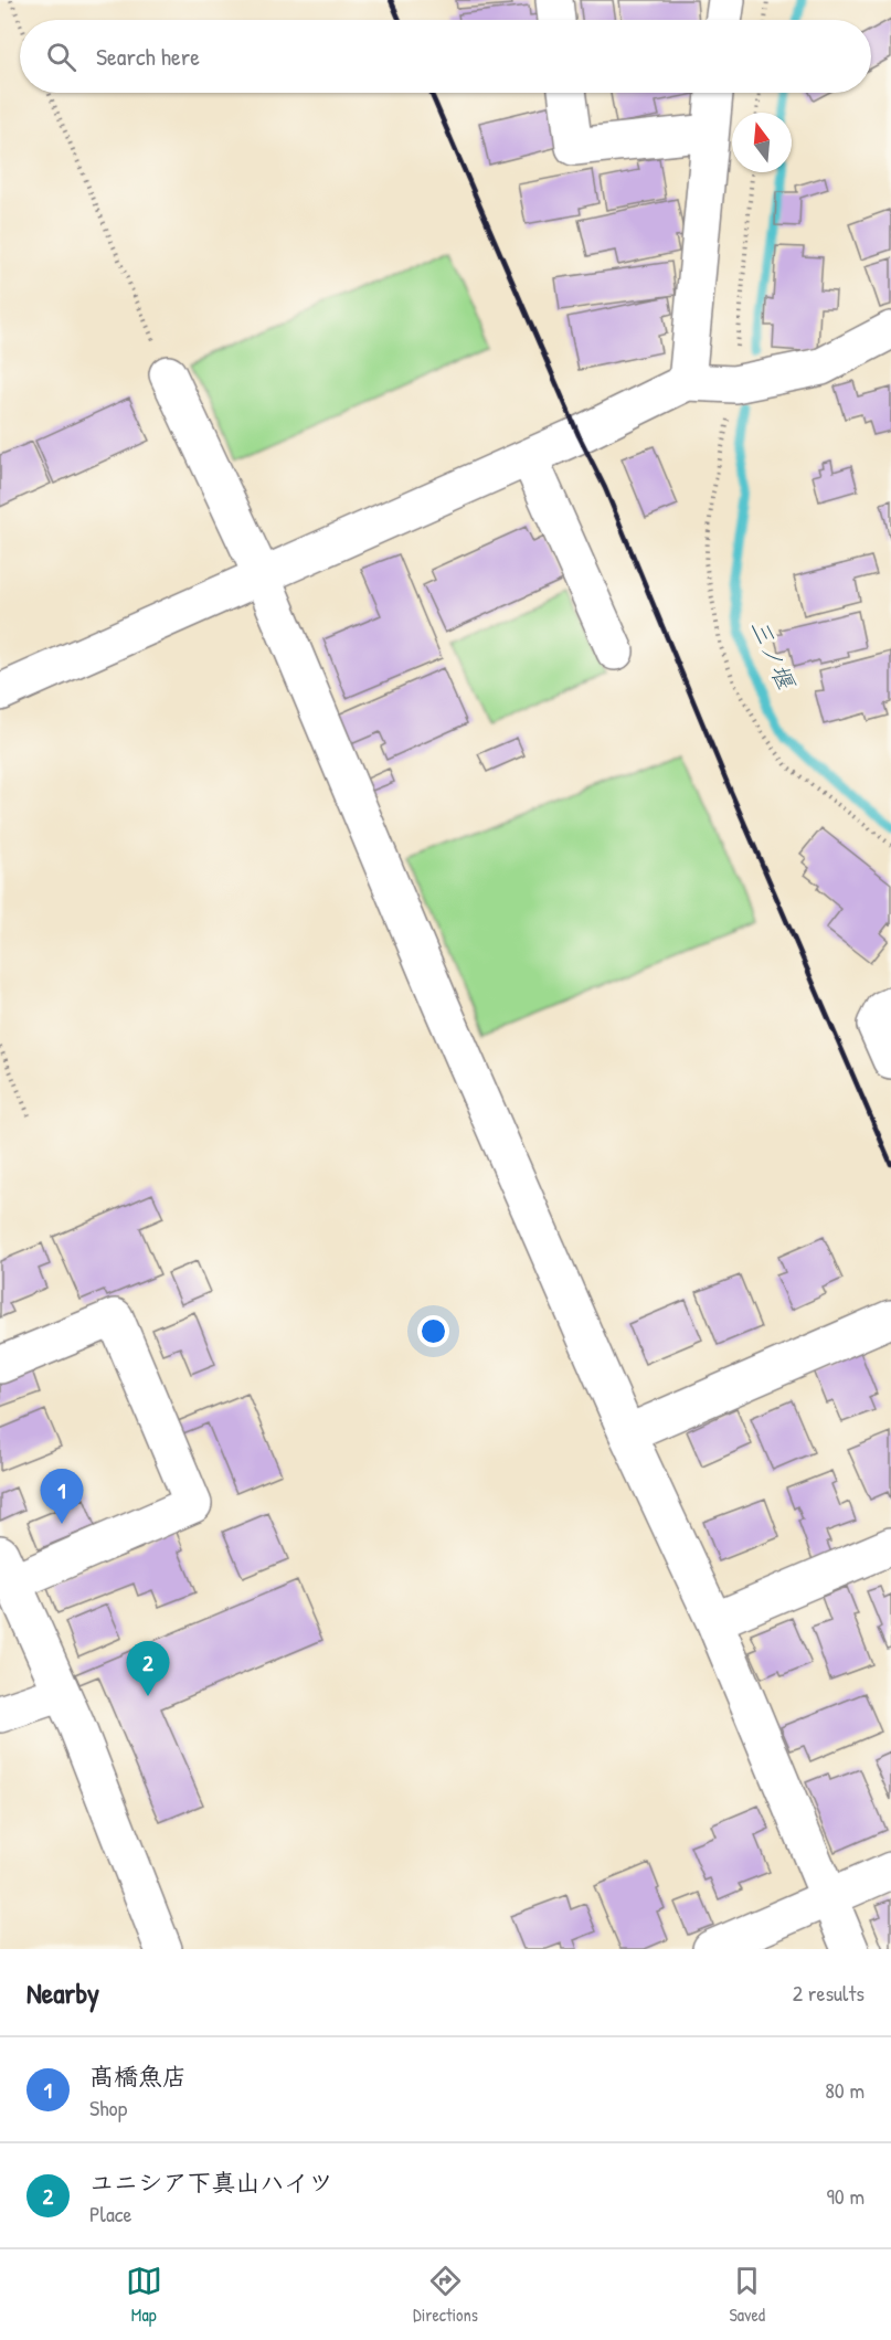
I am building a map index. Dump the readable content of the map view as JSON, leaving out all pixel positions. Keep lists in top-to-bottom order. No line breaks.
{"water":["三ノ堰"],"north":"top","page":{"search":"Search here","pins":["1","2"],"heading":["Nearby","2 results"],"list":[{"mark":"1","name":"髙橋魚店","note":"Shop","value":"80 m"},{"mark":"2","name":"ユニシア下真山ハイツ","note":"Place","value":"90 m"}],"nav":["Map","Directions","Saved"]}}
